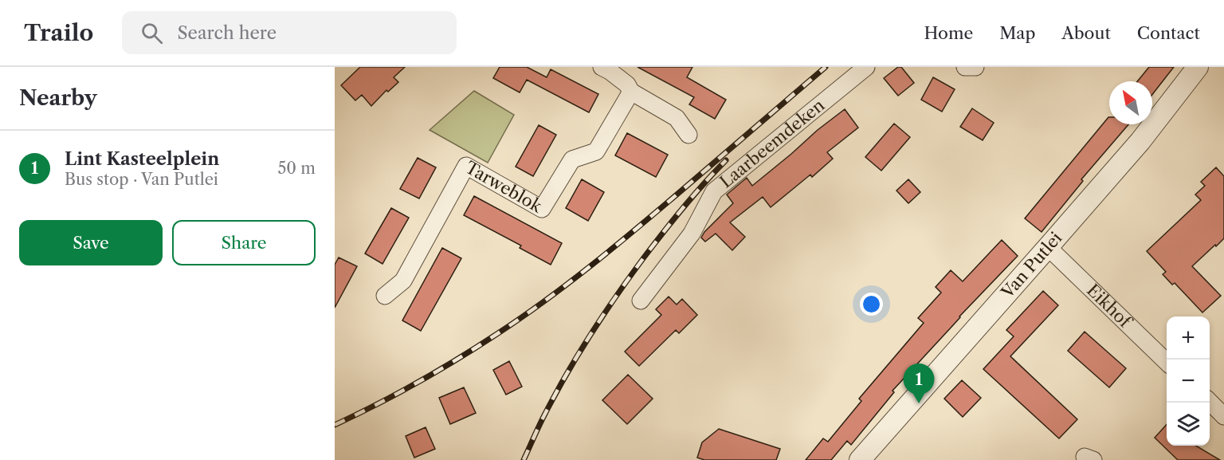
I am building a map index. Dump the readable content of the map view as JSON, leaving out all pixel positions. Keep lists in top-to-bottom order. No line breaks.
{"streets":{"street":["Laarbeemdeken","Tarweblok","Van Putlei","Eikhof"]},"crossings":[["Van Putlei","Eikhof"]],"north":"top left","page":{"header":"Trailo","search":"Search here","nav":["Home","Map","About","Contact"],"heading":"Nearby","list":[{"mark":"1","name":"Lint Kasteelplein","note":"Bus stop · Van Putlei","value":"50 m"}],"buttons":["Save","Share"],"map_buttons":["+","−"],"pins":"1"}}
